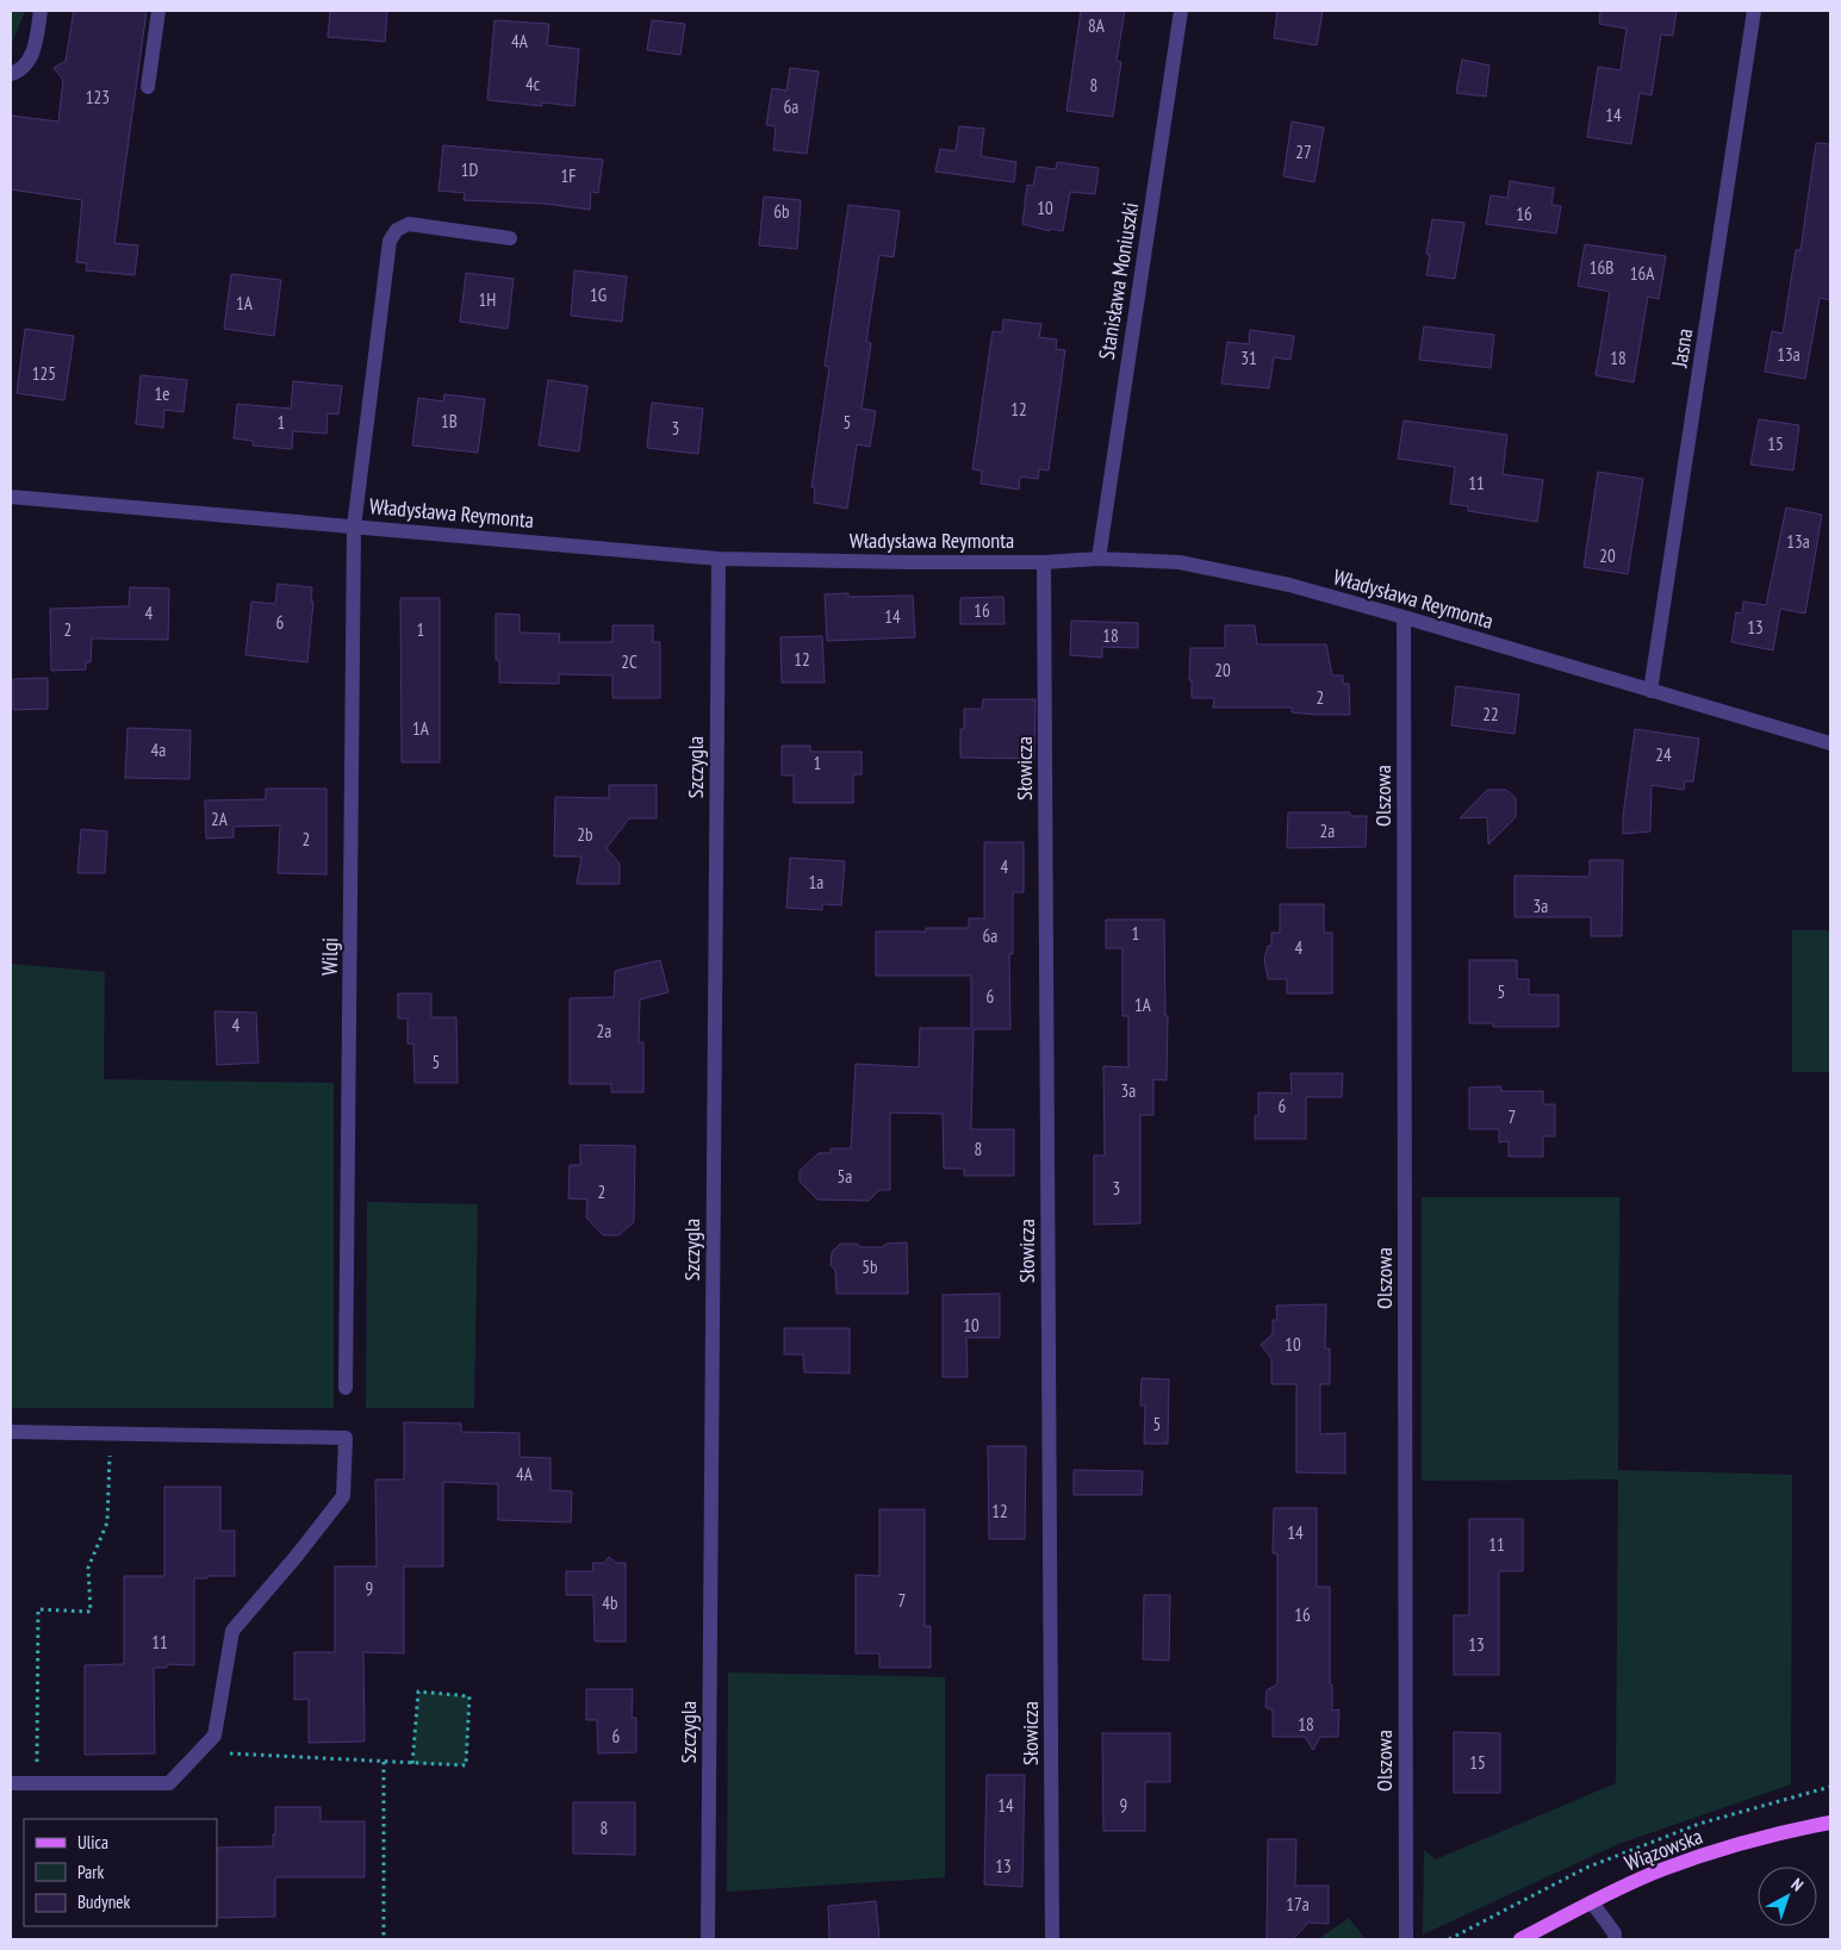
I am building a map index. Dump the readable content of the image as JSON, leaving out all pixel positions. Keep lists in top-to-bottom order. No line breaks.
{"streets":{"main road":["Wiązowska"],"street":["Stanisława Moniuszki","Jasna","Władysława Reymonta","Szczygla","Słowicza","Olszowa","Wilgi"]},"crossings":[["Stanisława Moniuszki","Władysława Reymonta"],["Jasna","Władysława Reymonta"],["Władysława Reymonta","Szczygla"],["Władysława Reymonta","Słowicza"],["Władysława Reymonta","Olszowa"],["Władysława Reymonta","Wilgi"]],"house_numbers":["8A","4A","4c","8","123","6a","14","27","1D","1F","10","6b","16","16B","16A","1G","1H","1A","13a","31","18","125","1e","12","1B","1","5","3","15","11","13a","20","16","4","14","6","13","2","1","18","12","2C","20","2","22","1A","4a","24","1","2A","2a","2b","2","4","1a","3a","1","6a","4","5","6","1A","4","2a","5","3a","6","7","8","5a","3","2","5b","10","10","5","4A","12","14","11","9","7","4b","16","11","13","18","6","15","14","9","8","13","17a"],"legend":["Ulica","Park","Budynek"],"north":"top right"}
